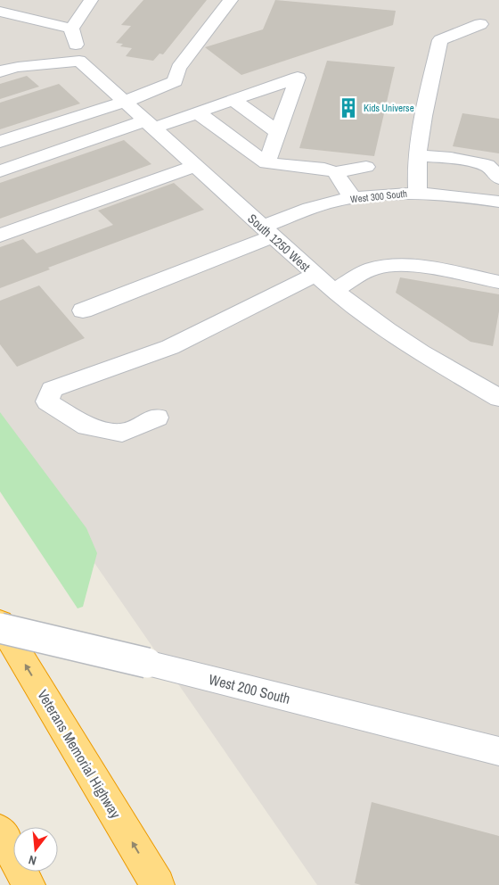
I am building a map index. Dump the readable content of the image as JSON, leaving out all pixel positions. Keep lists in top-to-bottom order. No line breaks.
{"streets":{"highway":["Veterans Memorial Highway"],"street":["West 300 South","South 1250 West","West 200 South"]},"crossings":[["West 300 South","South 1250 West"]],"one_way":["Veterans Memorial Highway"],"places":{"building":["Kids Universe"]},"north":"bottom"}
